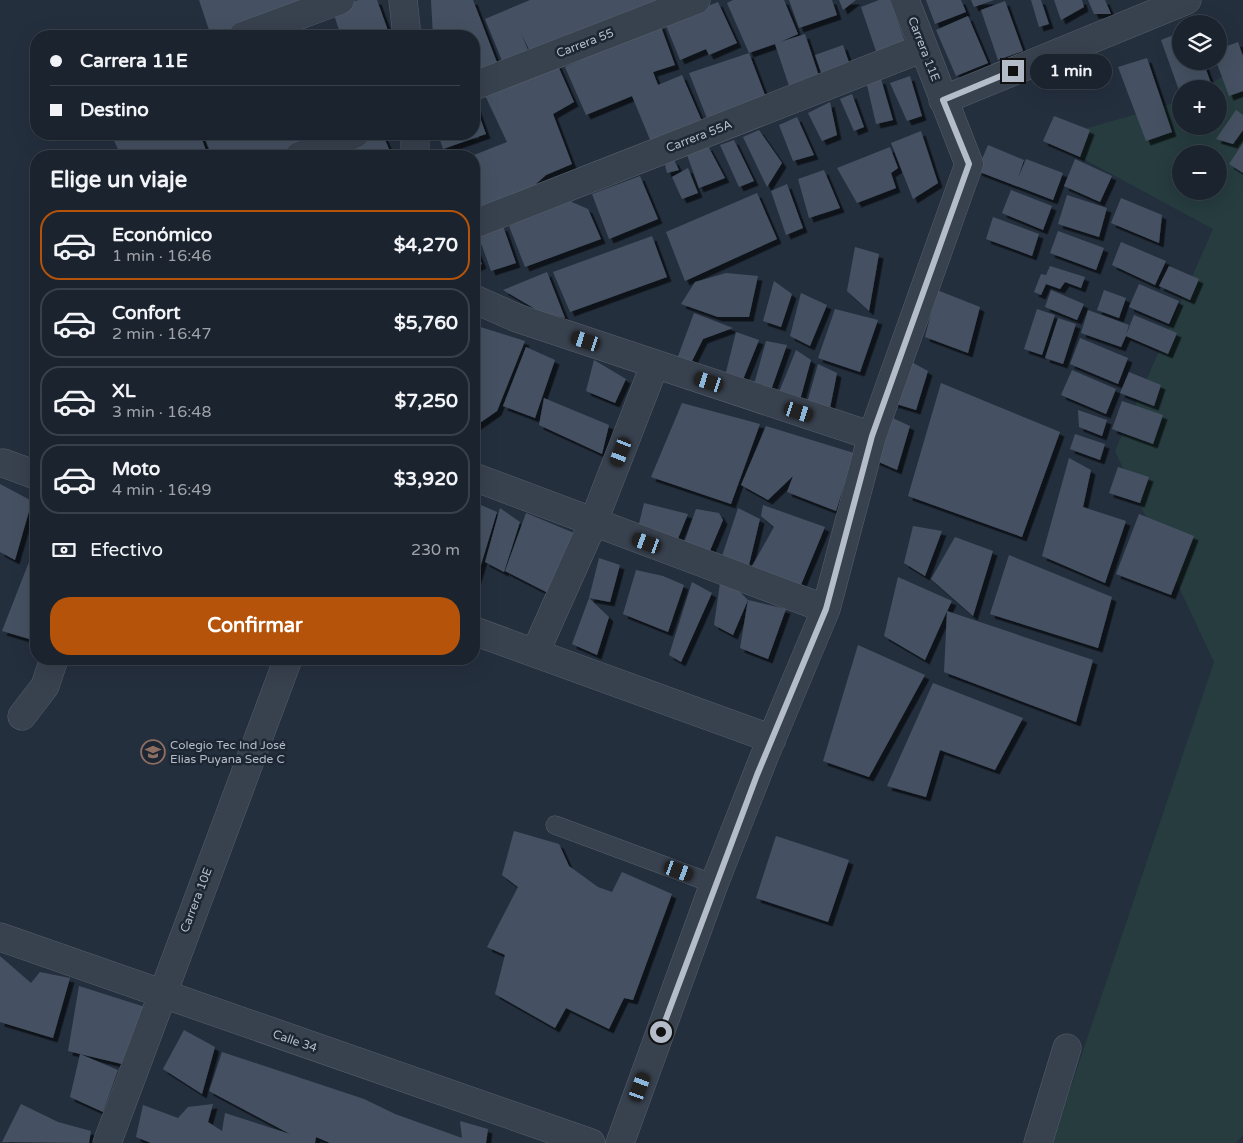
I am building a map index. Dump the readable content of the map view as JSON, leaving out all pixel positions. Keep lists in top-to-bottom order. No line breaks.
{"streets":{"street":["Carrera 55","Carrera 11E","Carrera 55A","Carrera 10E","Calle 34"]},"crossings":[["Carrera 11E","Carrera 55A"],["Carrera 10E","Calle 34"]],"places":{"school or university":["Colegio Tec Ind José Elias Puyana Sede C"]},"page":{"map_buttons":["+","−"],"banner":["Carrera 11E","Destino"],"bubble":"1 min","heading":"Elige un viaje","list":[{"name":"Económico","note":"1 min · 16:46","value":"$4,270"},{"name":"Confort","note":"2 min · 16:47","value":"$5,760"},{"name":"XL","note":"3 min · 16:48","value":"$7,250"},{"name":"Moto","note":"4 min · 16:49","value":"$3,920"}],"pay":["Efectivo","230 m"],"buttons":"Confirmar"}}
